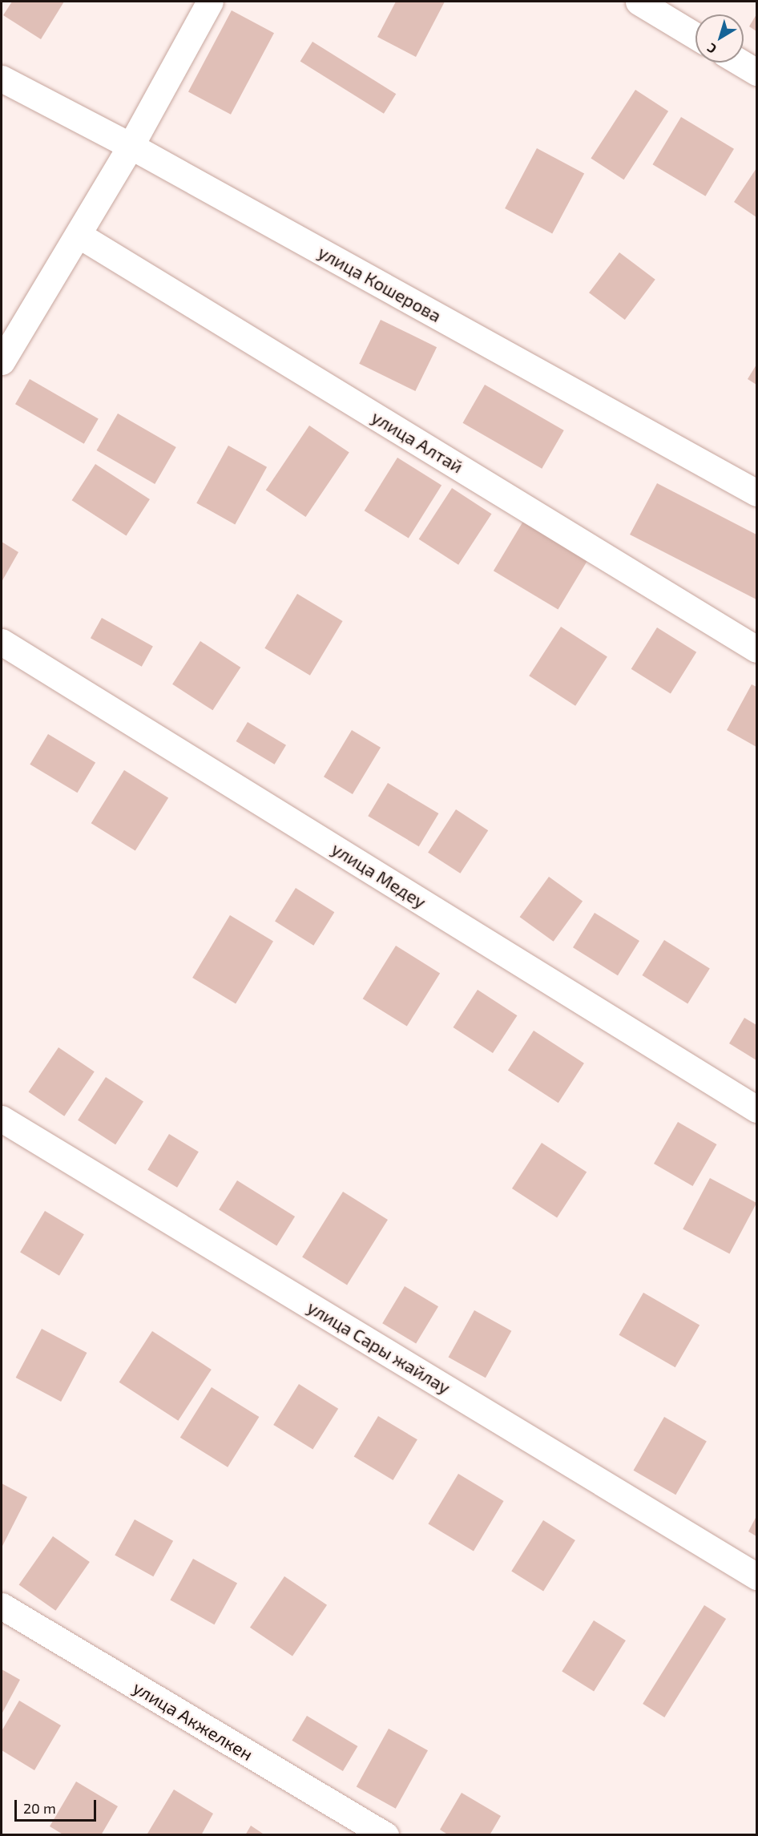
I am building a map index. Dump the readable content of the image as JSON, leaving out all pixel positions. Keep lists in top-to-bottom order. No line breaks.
{"streets":{"street":["улица Кошерова","улица Алтай","улица Медеу","улица Сары жайлау","улица Акжелкен"]},"scale_bar":"20 m","north":"bottom left"}
